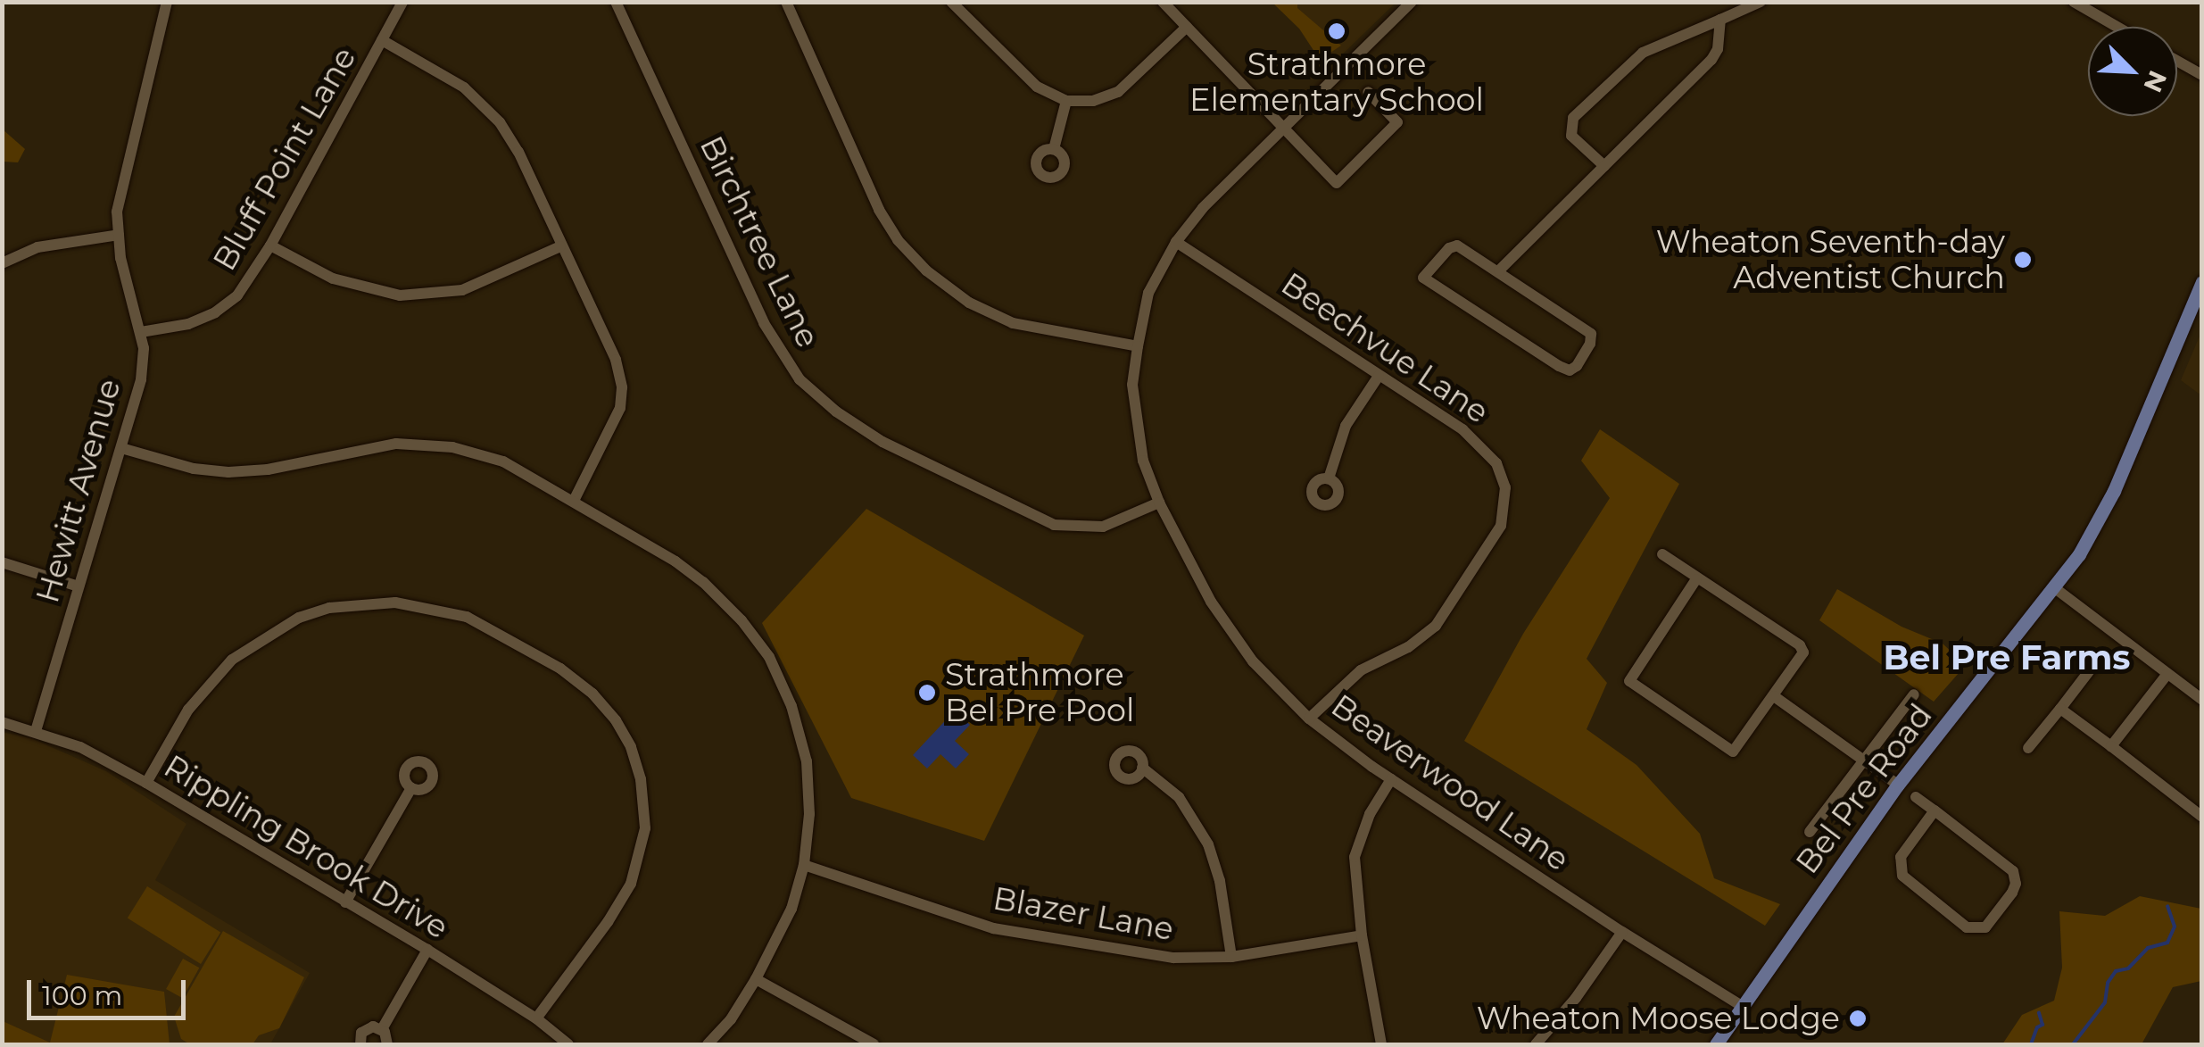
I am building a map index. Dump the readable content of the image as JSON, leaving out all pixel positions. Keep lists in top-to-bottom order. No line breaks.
{"streets":{"main road":["Bel Pre Road"],"street":["Bluff Point Lane","Birchtree Lane","Beechvue Lane","Hewitt Avenue","Beaverwood Lane","Rippling Brook Drive","Blazer Lane"]},"crossings":[["Bluff Point Lane","Hewitt Avenue"],["Birchtree Lane","Beaverwood Lane"],["Beechvue Lane","Beaverwood Lane"],["Hewitt Avenue","Rippling Brook Drive"],["Beaverwood Lane","Bel Pre Road"]],"districts":["Bel Pre Farms"],"places":["Strathmore Elementary School","Wheaton Seventh-day Adventist Church","Strathmore Bel Pre Pool","Wheaton Moose Lodge"],"scale_bar":"100 m","north":"bottom right"}
